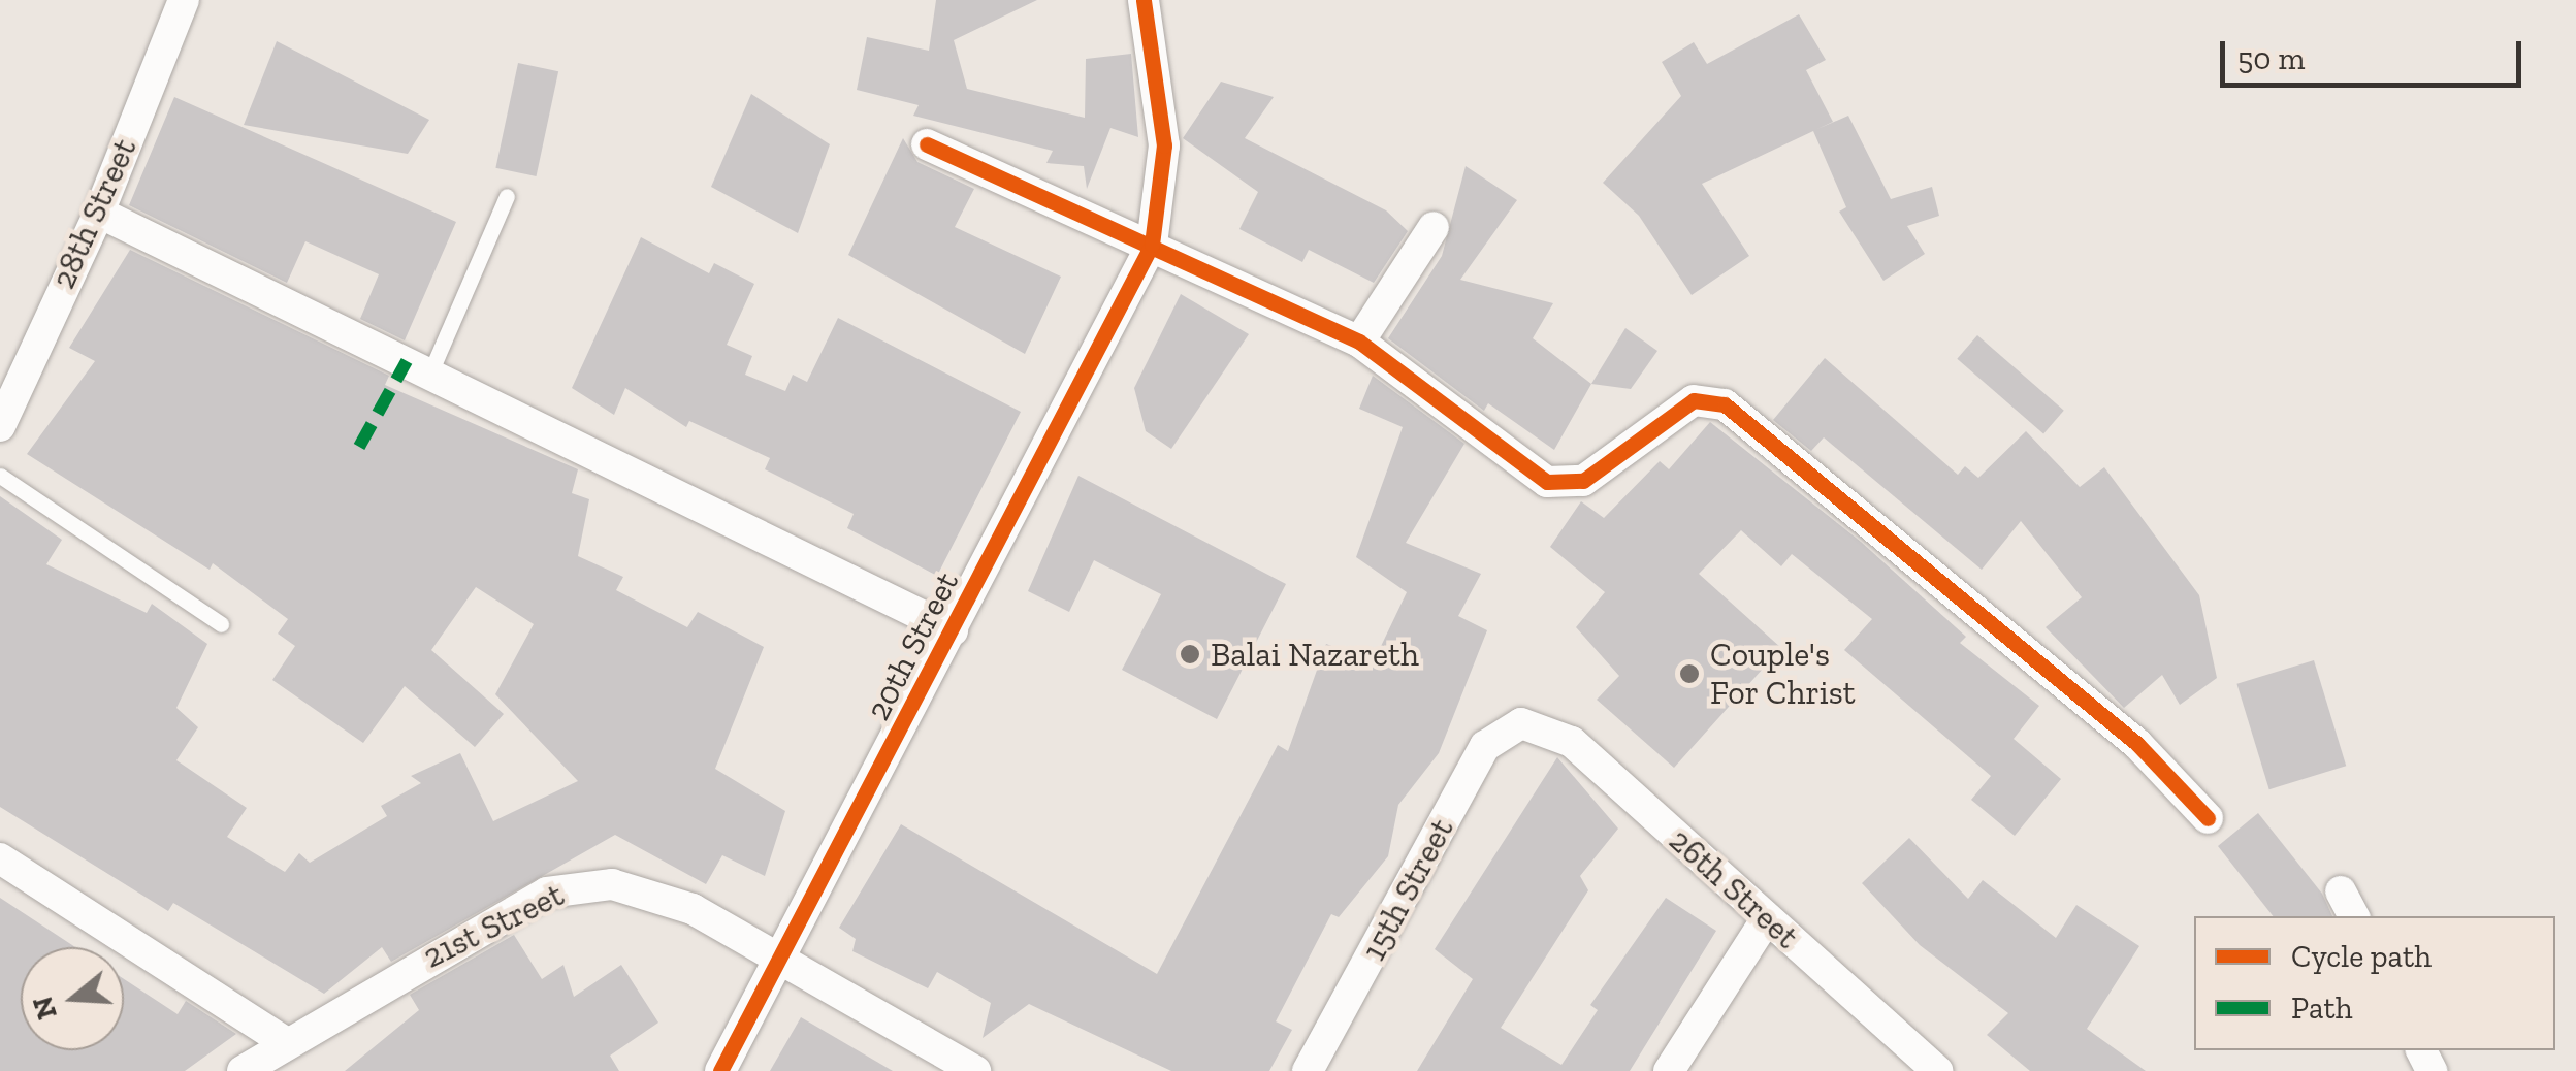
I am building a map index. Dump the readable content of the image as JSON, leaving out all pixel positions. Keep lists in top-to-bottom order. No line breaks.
{"streets":{"street":["28th Street","20th Street","26th Street","15th Street","21st Street"]},"crossings":[["20th Street","21st Street"],["26th Street","15th Street"]],"places":["Balai Nazareth","Couple's For Christ"],"legend":["Cycle path","Path"],"scale_bar":"50 m","north":"left"}
